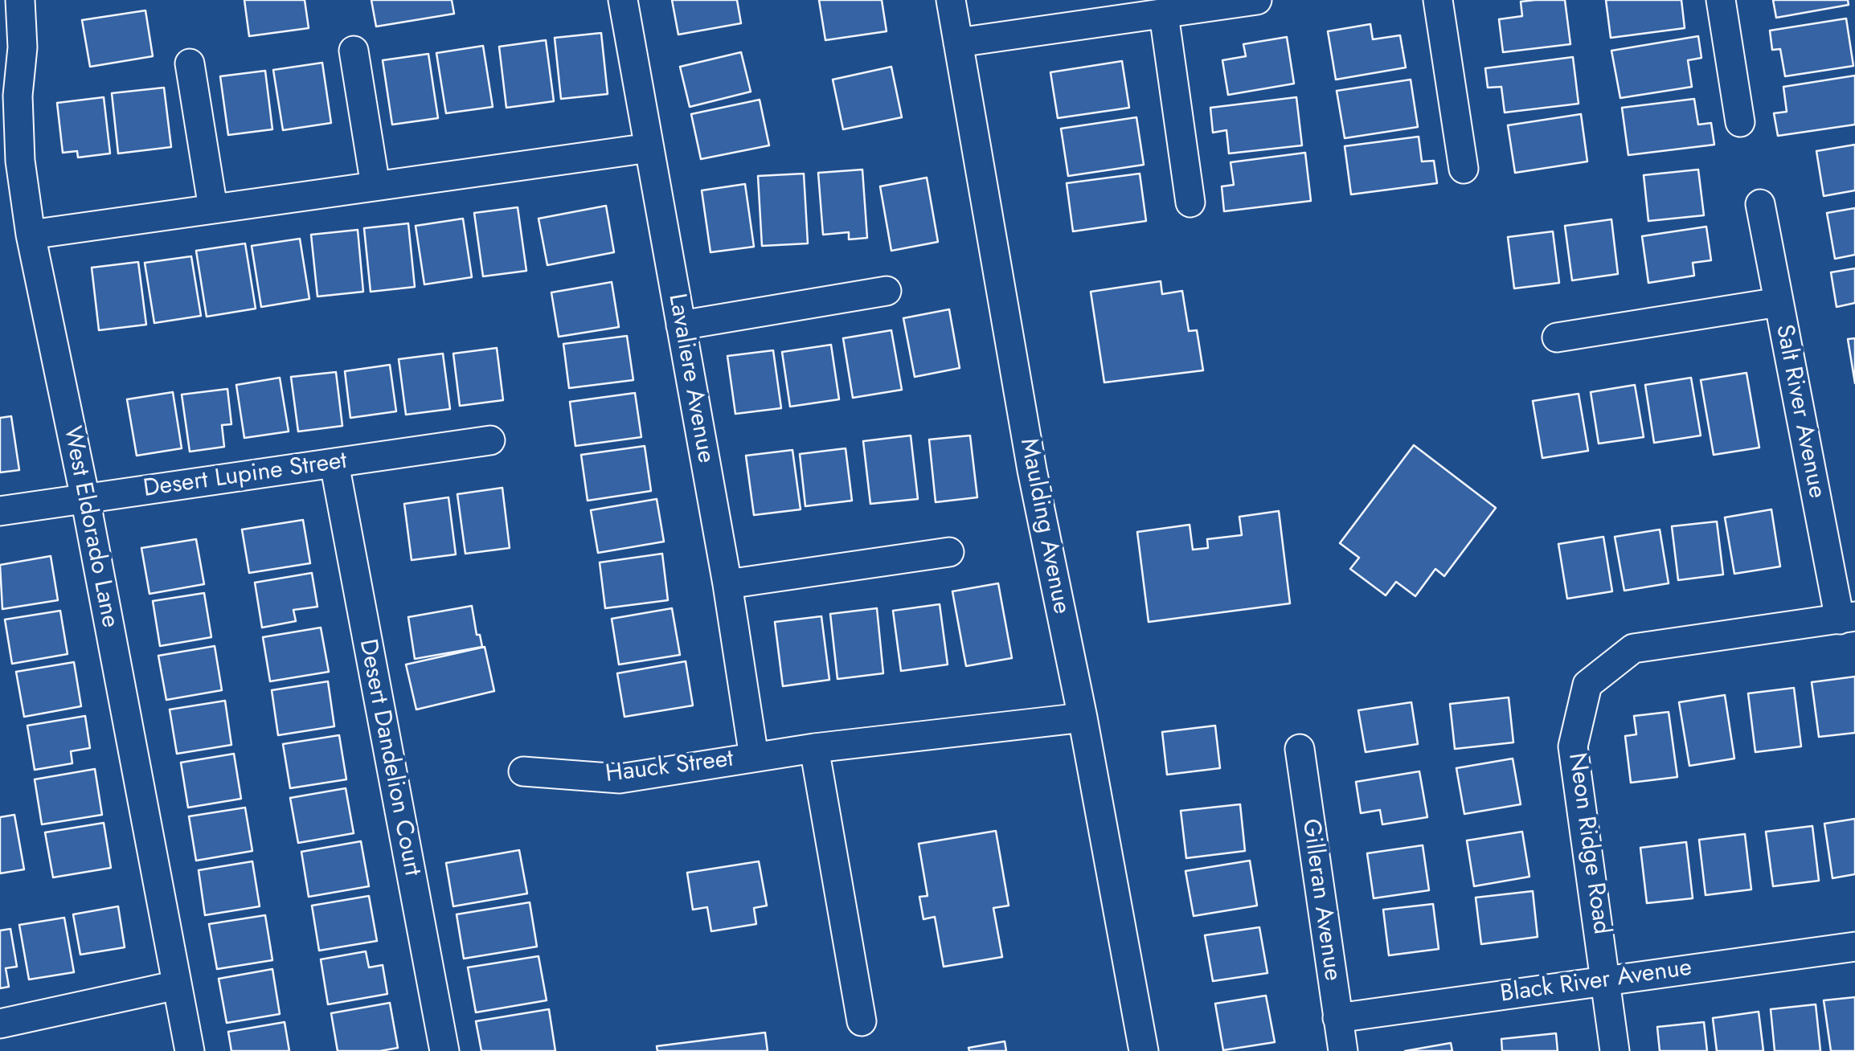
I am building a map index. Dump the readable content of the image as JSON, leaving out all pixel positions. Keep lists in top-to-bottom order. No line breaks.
{"streets":{"street":["Lavaliere Avenue","Salt River Avenue","Desert Lupine Street","Maulding Avenue","West Eldorado Lane","Desert Dandelion Court","Hauck Street","Neon Ridge Road","Gilleran Avenue","Black River Avenue"]},"crossings":[["Lavaliere Avenue","Hauck Street"],["Salt River Avenue","Neon Ridge Road"],["Desert Lupine Street","West Eldorado Lane"],["Desert Lupine Street","Desert Dandelion Court"],["Maulding Avenue","Hauck Street"],["Neon Ridge Road","Black River Avenue"],["Gilleran Avenue","Black River Avenue"]]}
